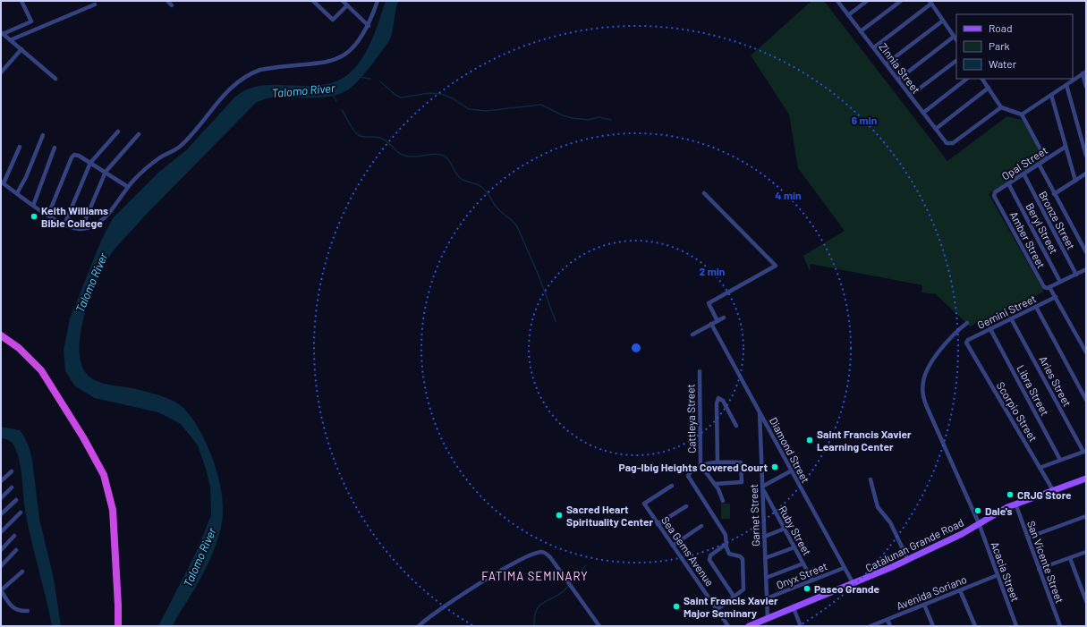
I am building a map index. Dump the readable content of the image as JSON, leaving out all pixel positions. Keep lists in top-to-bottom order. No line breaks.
{"streets":{"main road":["Catalunan Grande Road"],"street":["Zinnia Street","Opal Street","Bronze Street","Beryl Street","Amber Street","Gemini Street","Aries Street","Libra Street","Scorpio Street","Cattleya Street","Diamond Street","Garnet Street","Ruby Street","Sea Gems Avenue","San Vicente Street","Acacia Street","Onyx Street","Avenida Soriano"]},"crossings":[["Opal Street","Bronze Street"],["Opal Street","Beryl Street"],["Opal Street","Amber Street"],["Amber Street","Gemini Street"],["Gemini Street","Aries Street"],["Gemini Street","Libra Street"],["Gemini Street","Scorpio Street"],["Scorpio Street","Catalunan Grande Road"],["Diamond Street","Garnet Street"],["Diamond Street","Catalunan Grande Road"],["Diamond Street","Onyx Street"],["Garnet Street","Ruby Street"],["Garnet Street","Catalunan Grande Road"],["Garnet Street","Onyx Street"],["Ruby Street","Onyx Street"],["Catalunan Grande Road","San Vicente Street"],["Catalunan Grande Road","Acacia Street"],["Acacia Street","Avenida Soriano"]],"districts":["FATIMA SEMINARY"],"water":["Talomo River"],"places":["Keith Williams Bible College","Saint Francis Xavier Learning Center","Pag-Ibig Heights Covered Court","CRJG Store","Dale's","Sacred Heart Spirituality Center","Paseo Grande","Saint Francis Xavier Major Seminary"],"legend":["Road","Park","Water"],"rings":["6 min","4 min","2 min"]}
